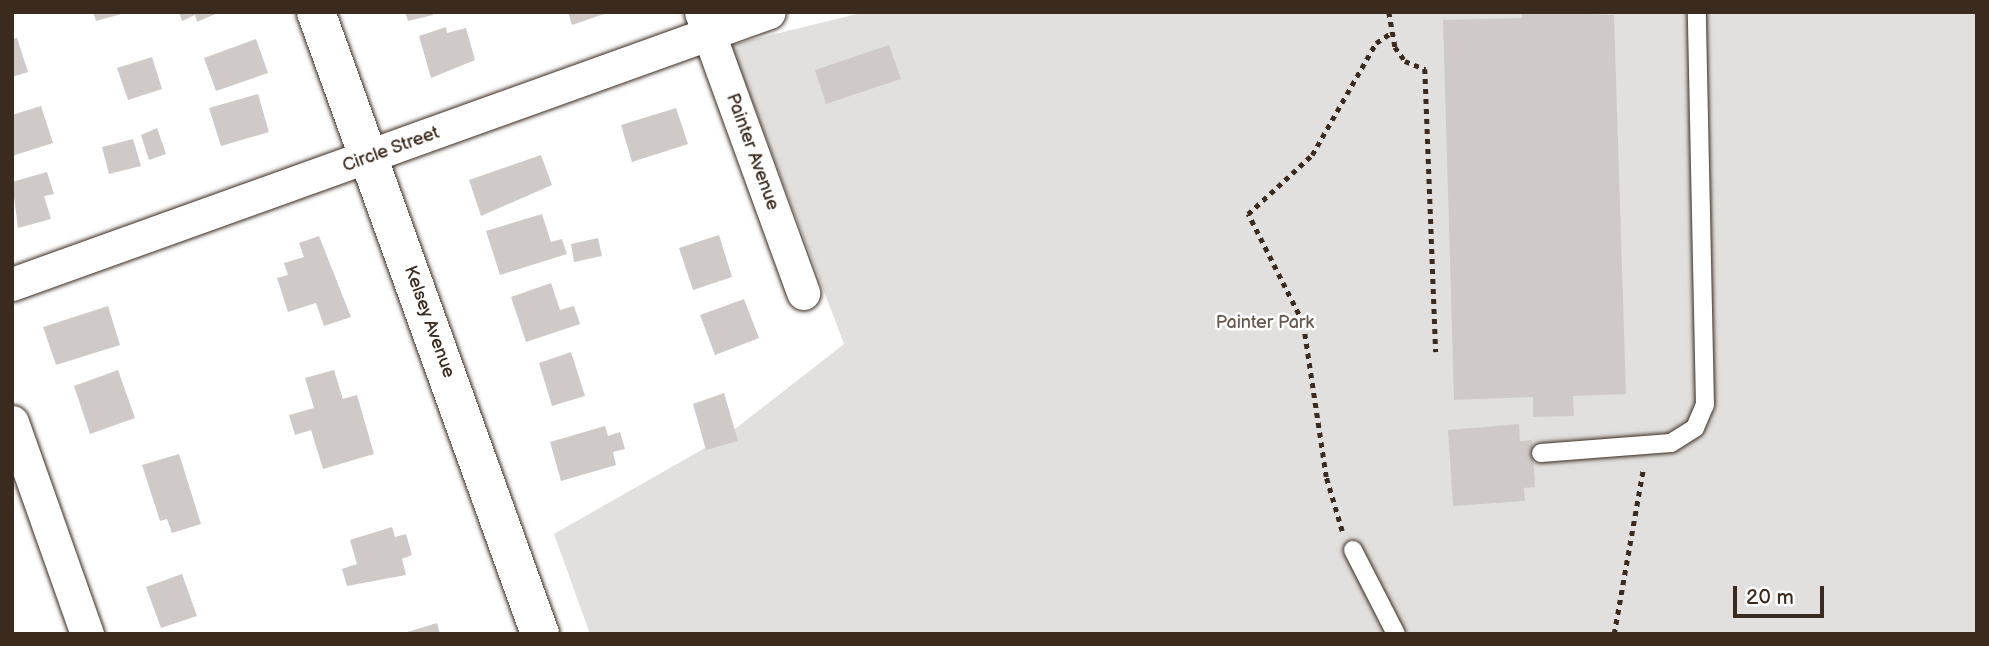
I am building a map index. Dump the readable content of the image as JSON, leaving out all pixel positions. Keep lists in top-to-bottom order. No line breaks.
{"streets":{"street":["Circle Street","Painter Avenue","Kelsey Avenue"]},"crossings":[["Circle Street","Painter Avenue"],["Circle Street","Kelsey Avenue"]],"parks":["Painter Park"],"scale_bar":"20 m"}
